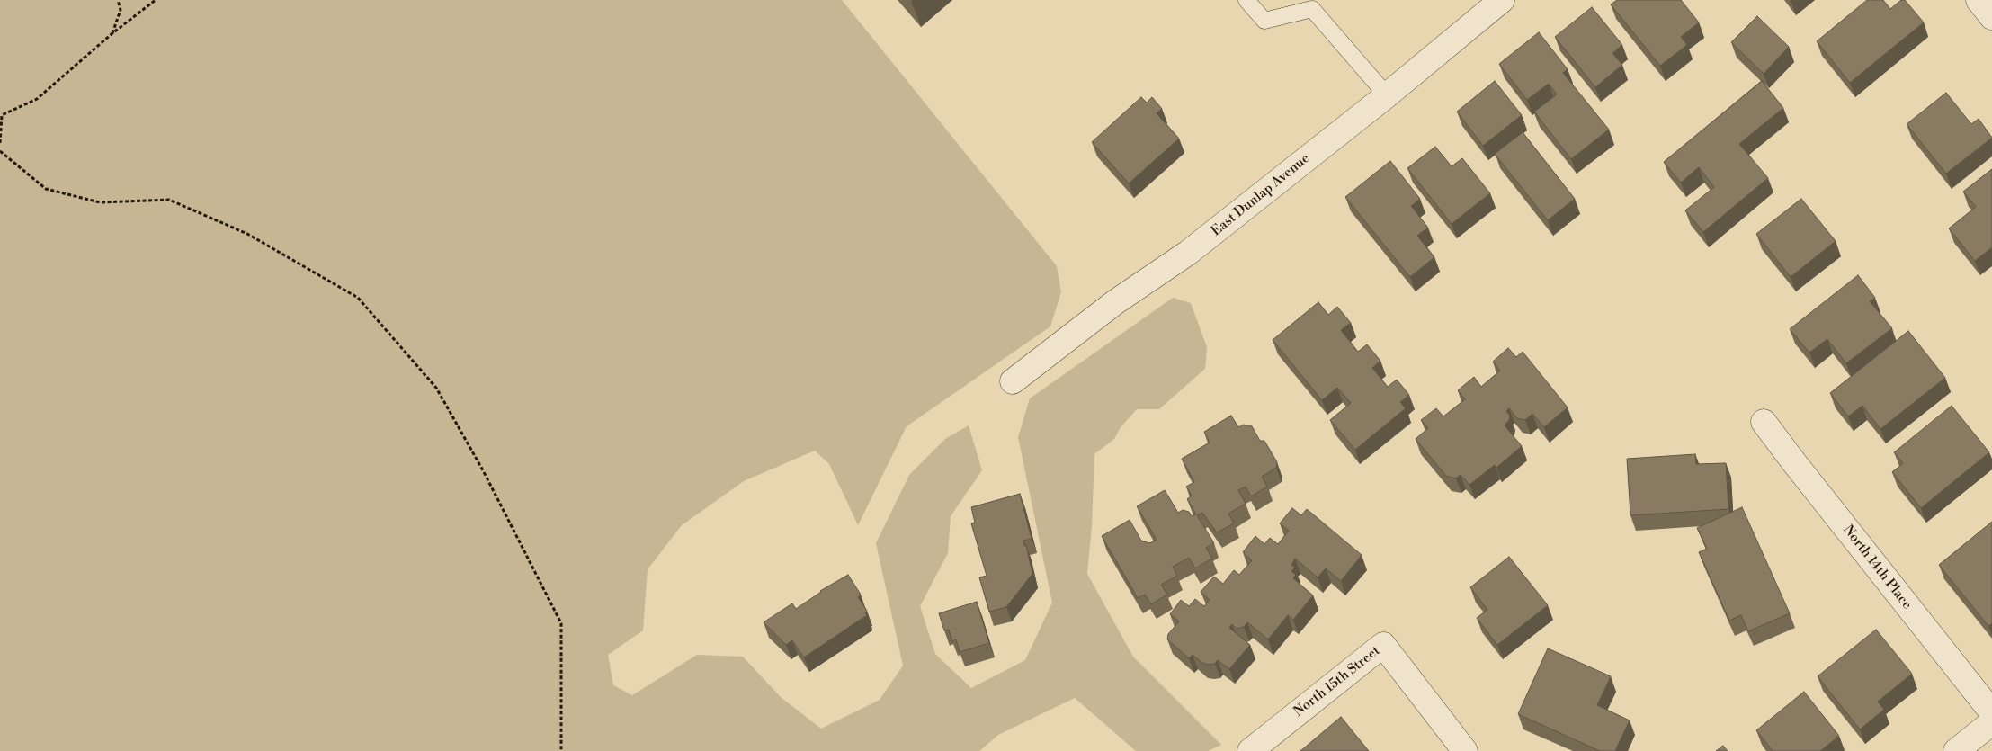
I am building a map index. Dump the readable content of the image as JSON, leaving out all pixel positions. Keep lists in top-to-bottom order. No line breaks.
{"streets":{"street":["East Dunlap Avenue","North 14th Place","North 15th Street"]}}
